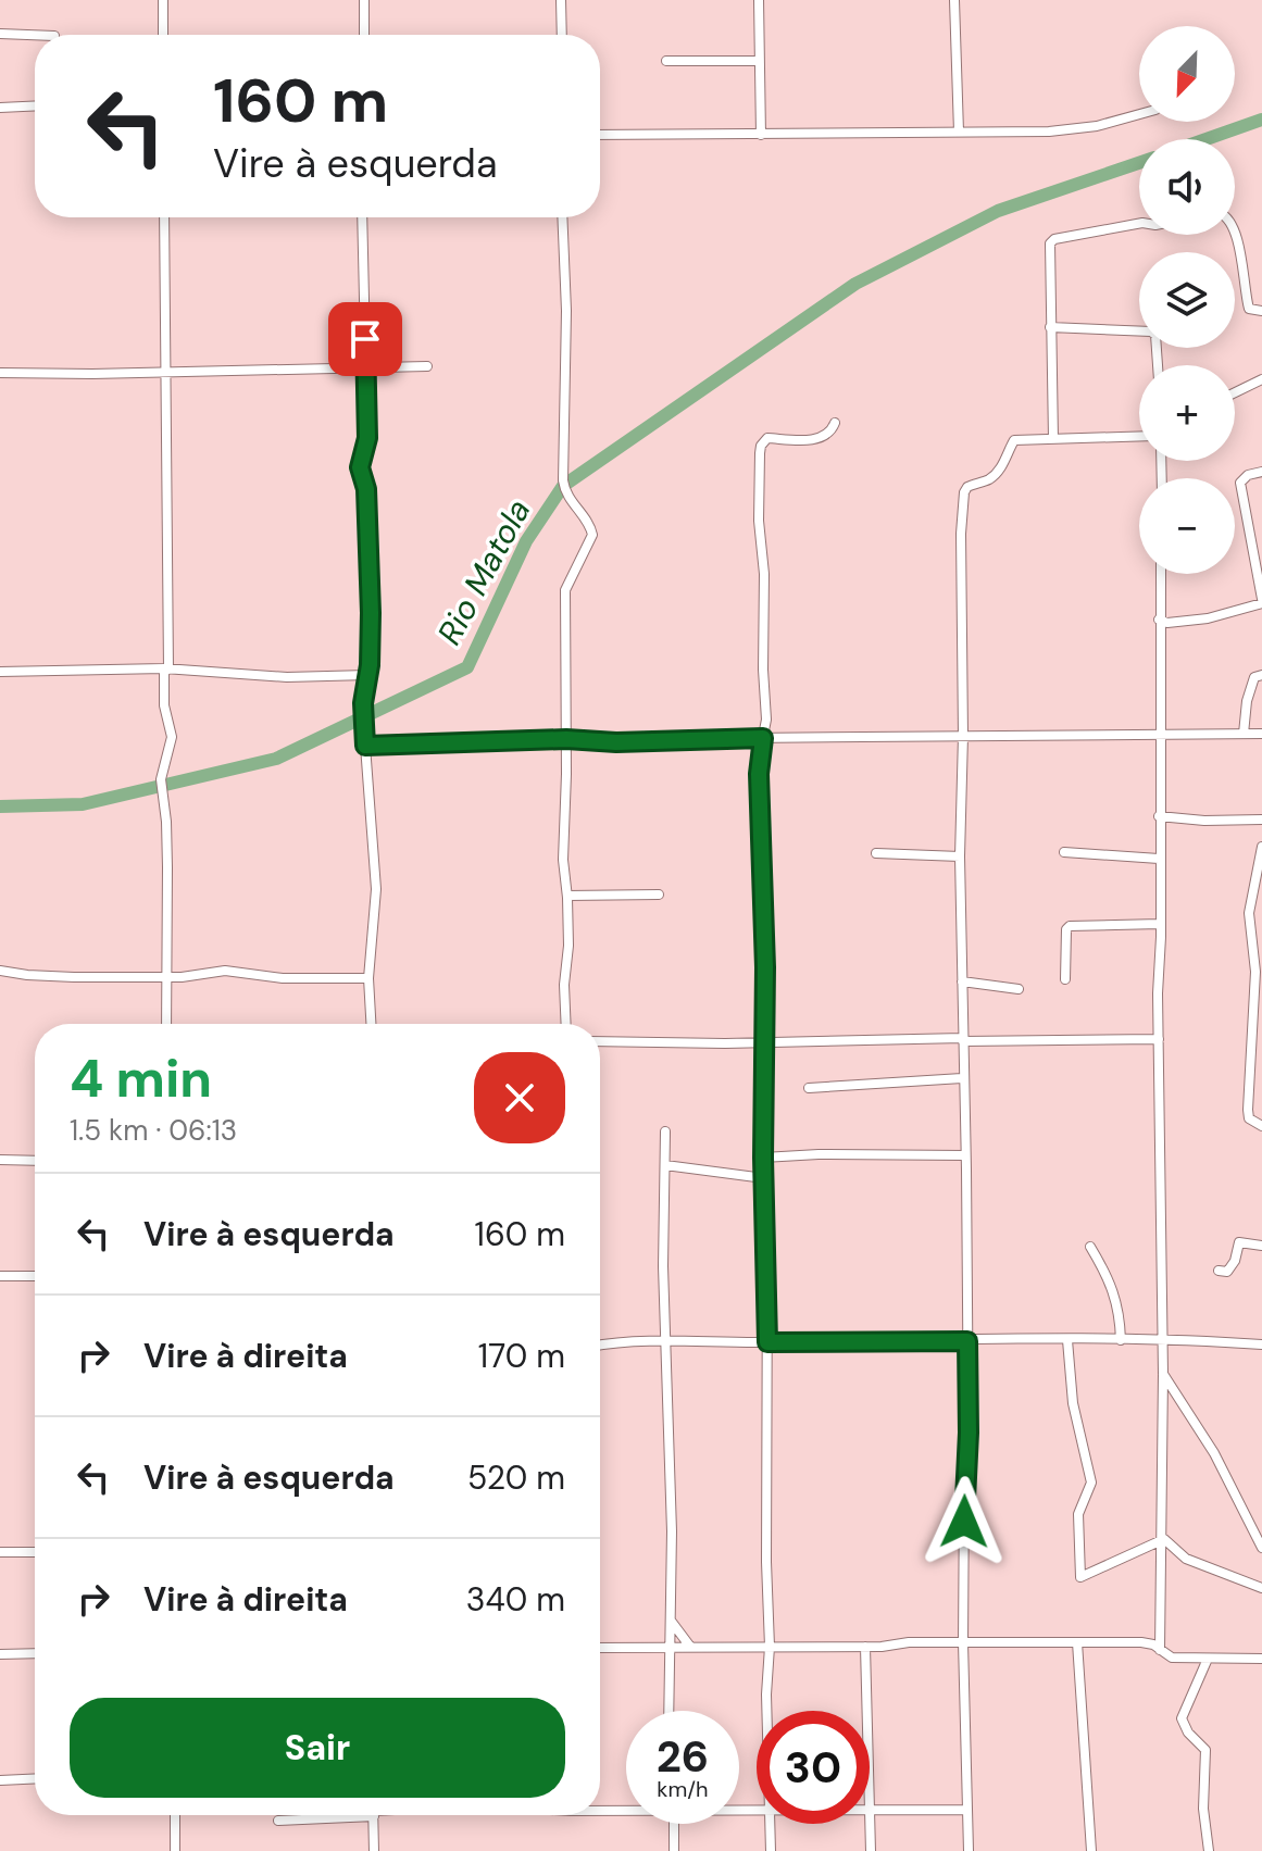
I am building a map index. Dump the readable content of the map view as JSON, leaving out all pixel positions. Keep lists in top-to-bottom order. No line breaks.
{"water":["Rio Matola"],"north":"bottom left","page":{"map_buttons":["+","−"],"turn":["160 m","Vire à esquerda"],"heading":["4 min","1.5 km · 06:13"],"list":[{"name":"Vire à esquerda","value":"160 m"},{"name":"Vire à direita","value":"170 m"},{"name":"Vire à esquerda","value":"520 m"},{"name":"Vire à direita","value":"340 m"}],"buttons":"Sair","speed":"26 km/h","limit":"30"}}
